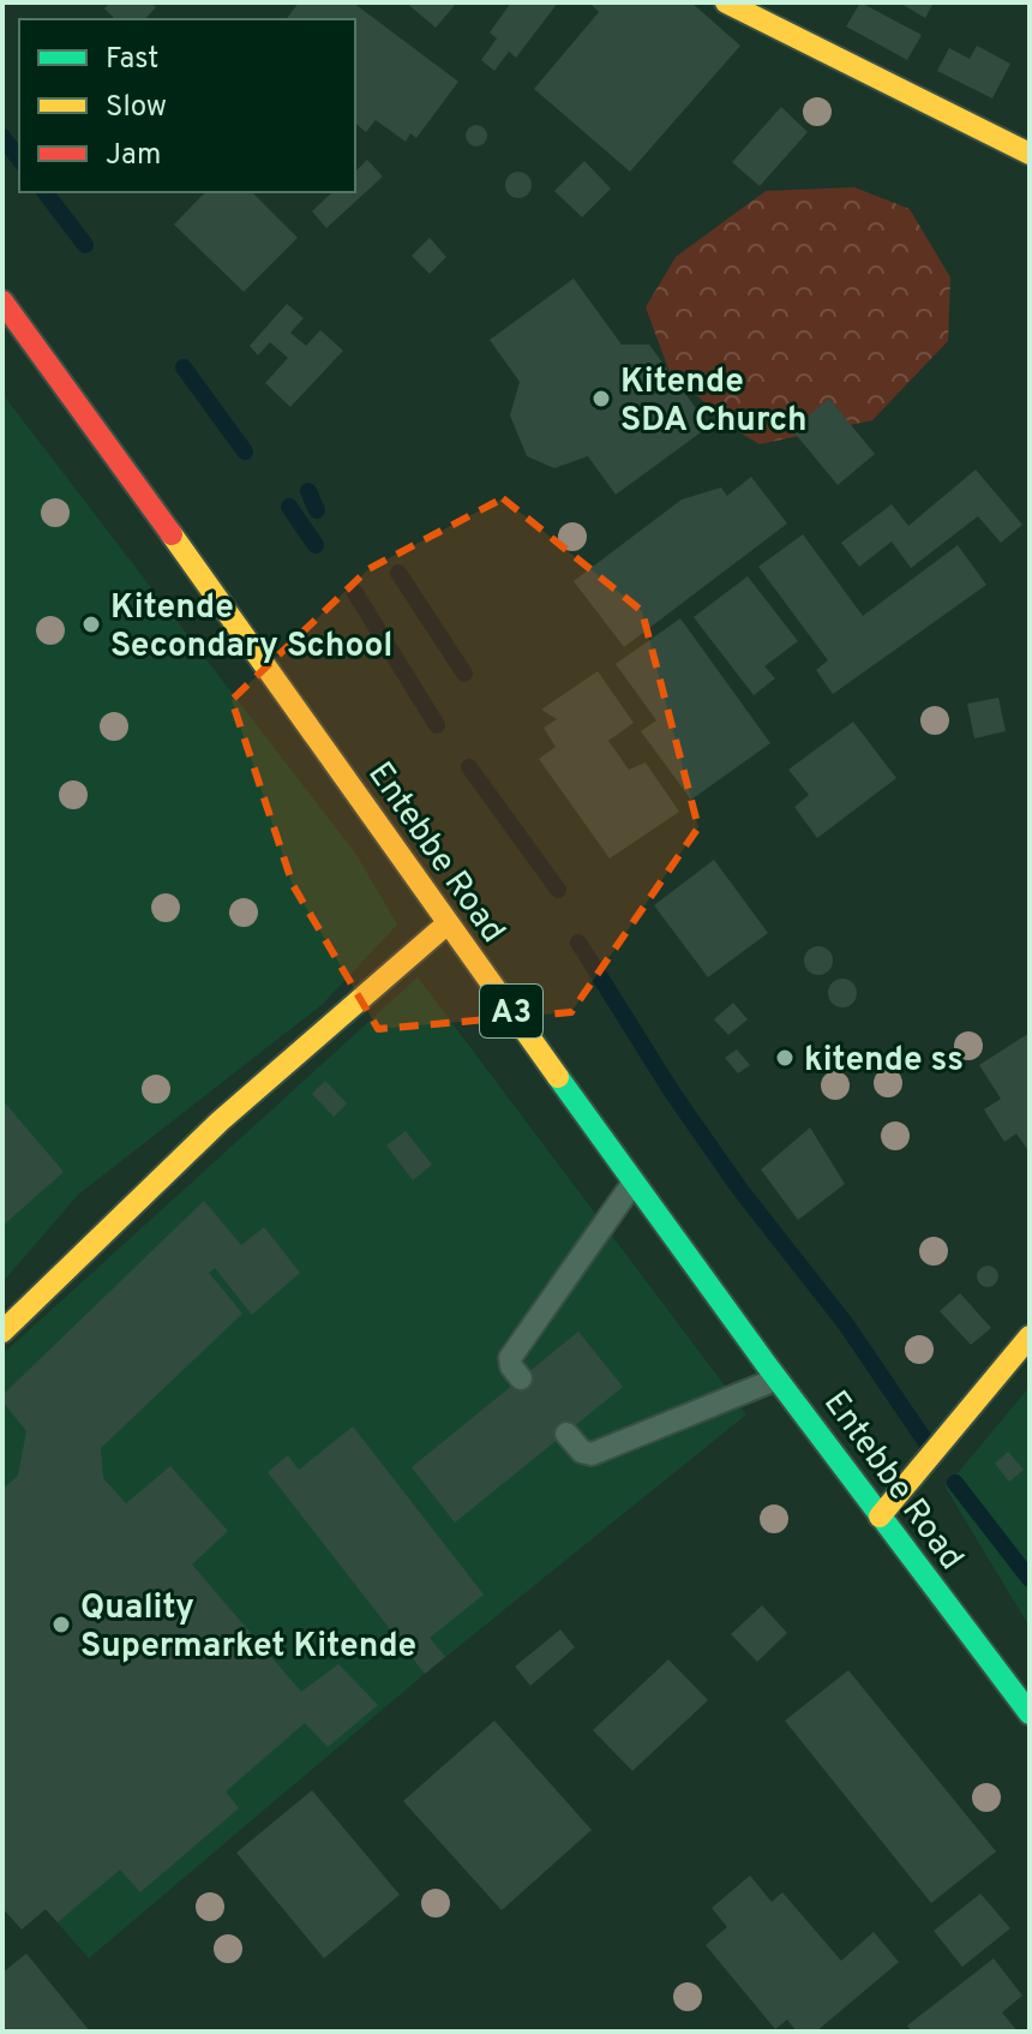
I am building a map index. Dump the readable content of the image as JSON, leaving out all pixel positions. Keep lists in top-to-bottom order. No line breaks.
{"streets":{"main road":["Entebbe Road","A3"]},"places":["Kitende SDA Church","Kitende Secondary School","kitende ss","Quality Supermarket Kitende"],"legend":["Fast","Slow","Jam"]}
